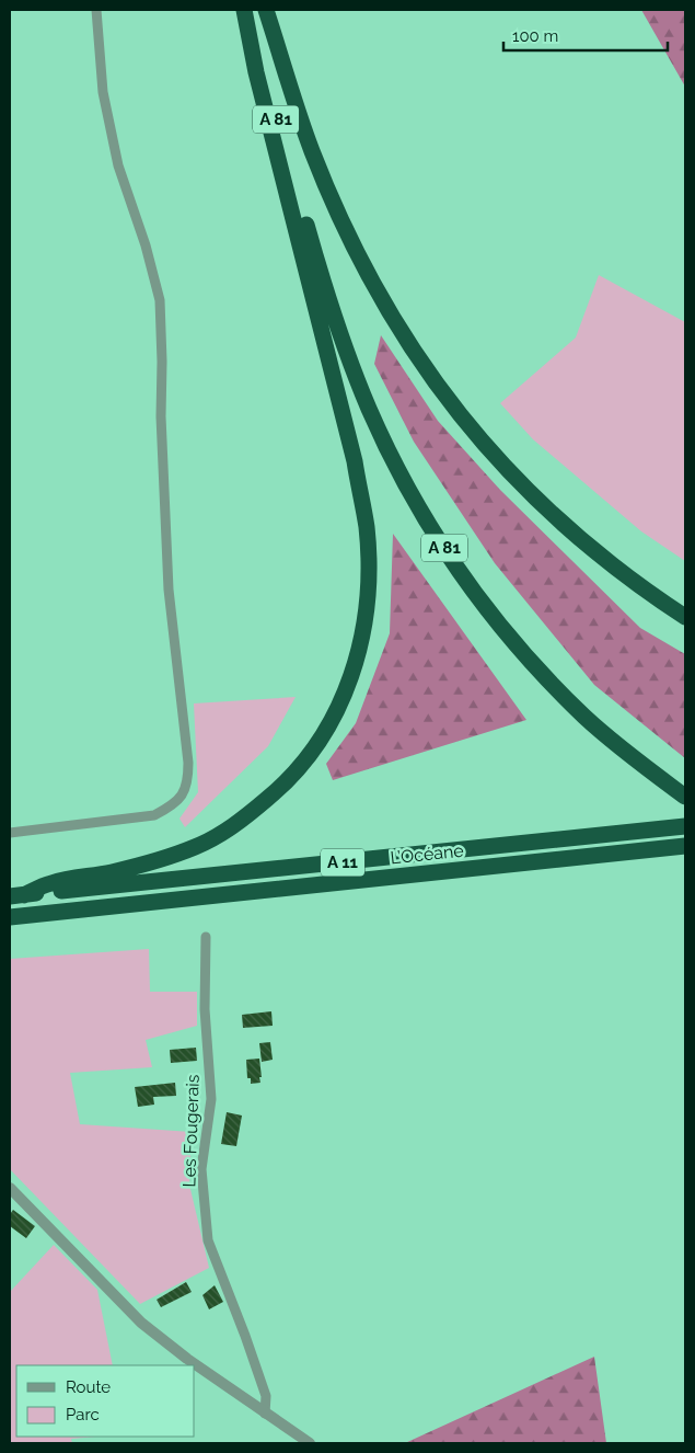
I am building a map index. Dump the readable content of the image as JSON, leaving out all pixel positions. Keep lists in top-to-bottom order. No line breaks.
{"streets":{"highway":["A 81","L’Océane","A 11"],"street":["Les Fougerais"]},"legend":["Route","Parc"],"scale_bar":"100 m"}
